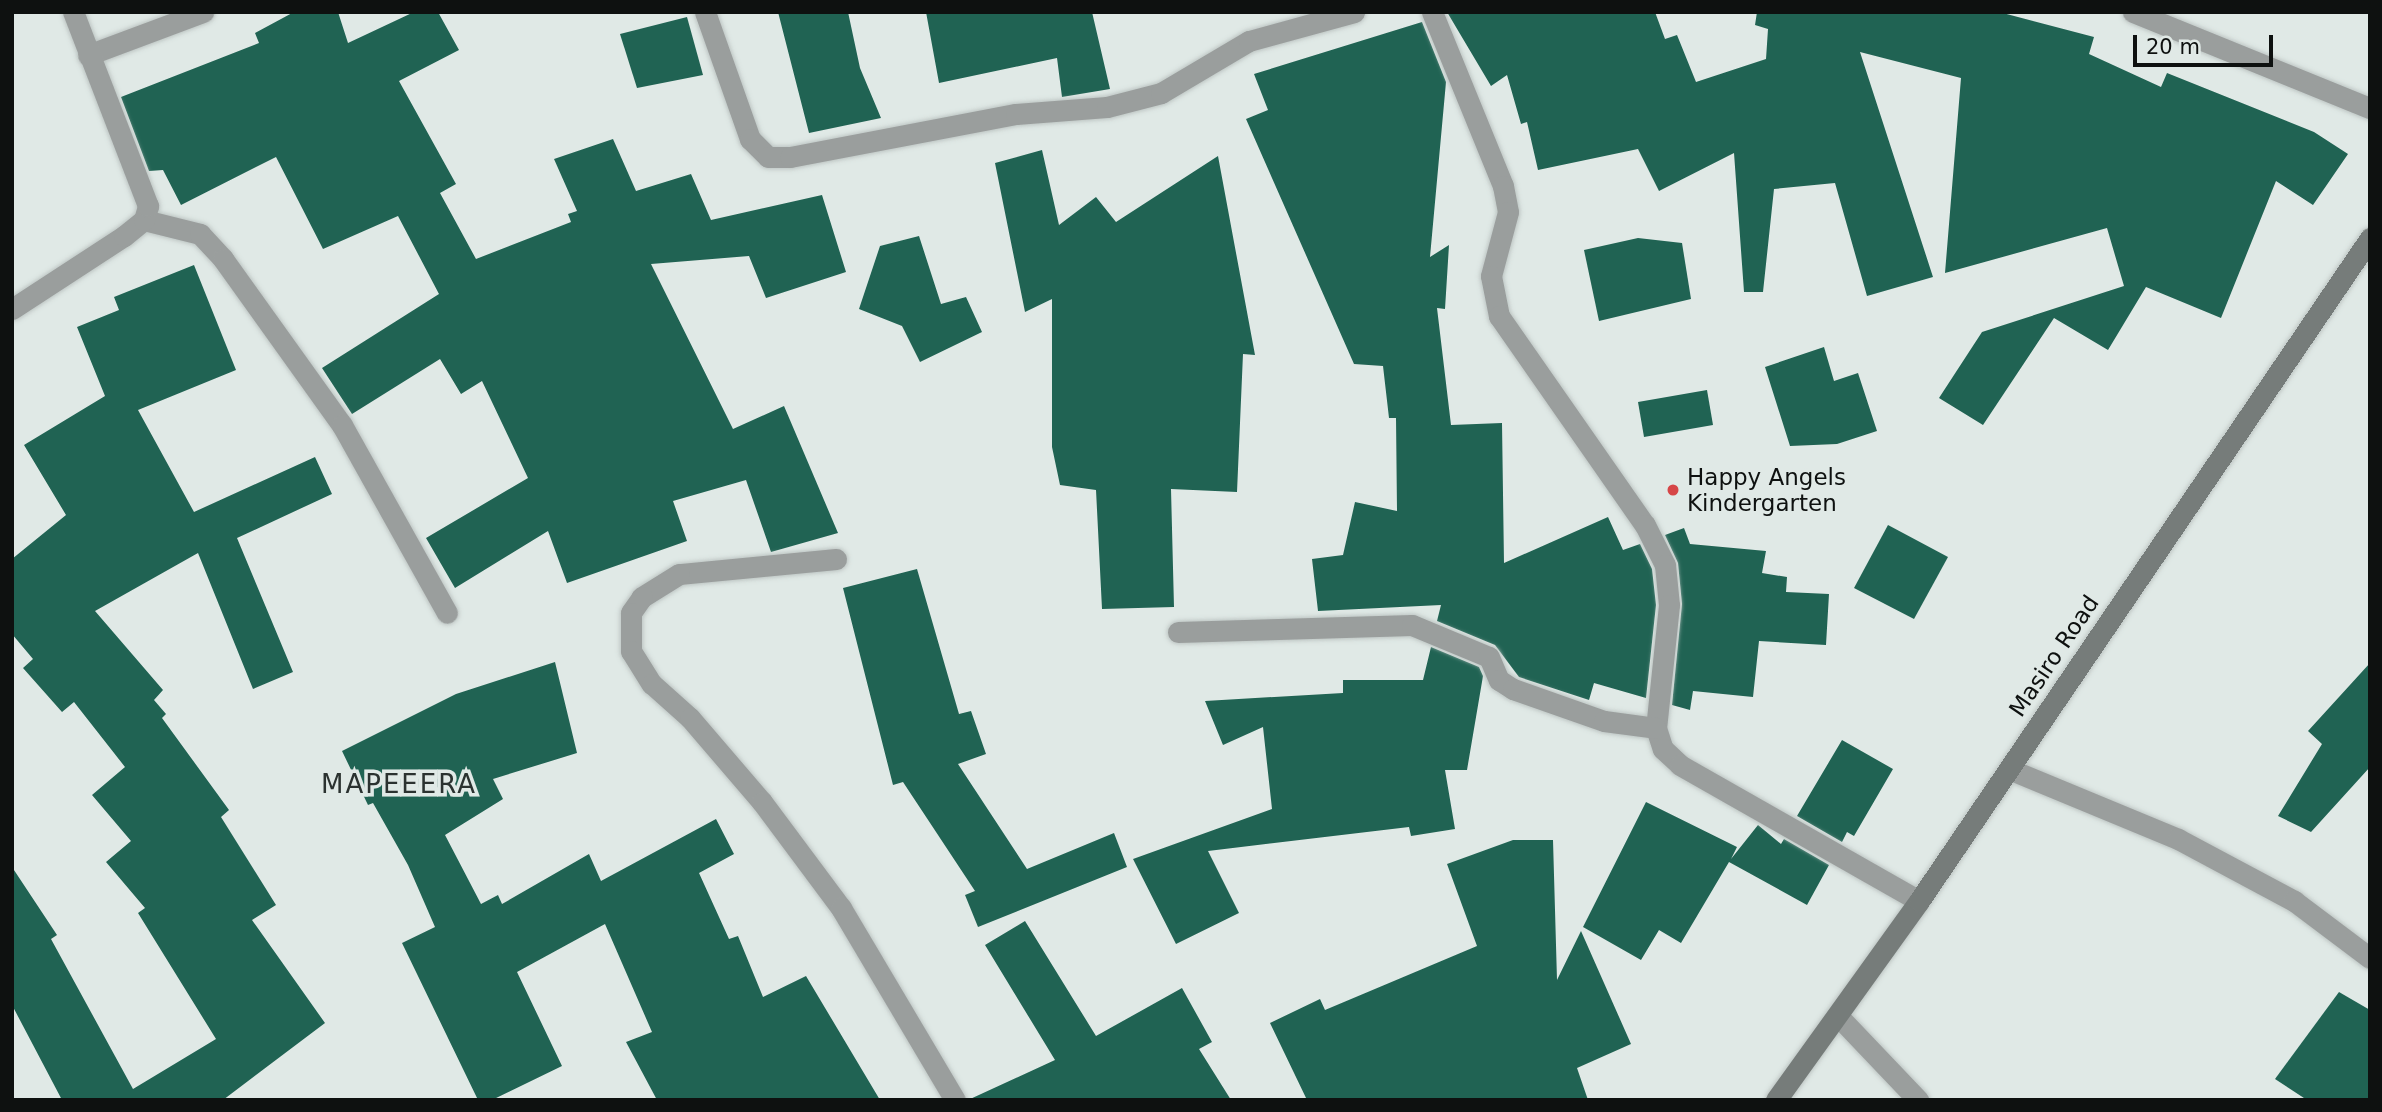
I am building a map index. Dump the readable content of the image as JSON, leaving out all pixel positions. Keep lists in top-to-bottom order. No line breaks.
{"streets":{"main road":["Masiro Road"]},"districts":["MAPEEERA"],"places":["Happy Angels Kindergarten"],"scale_bar":"20 m"}
